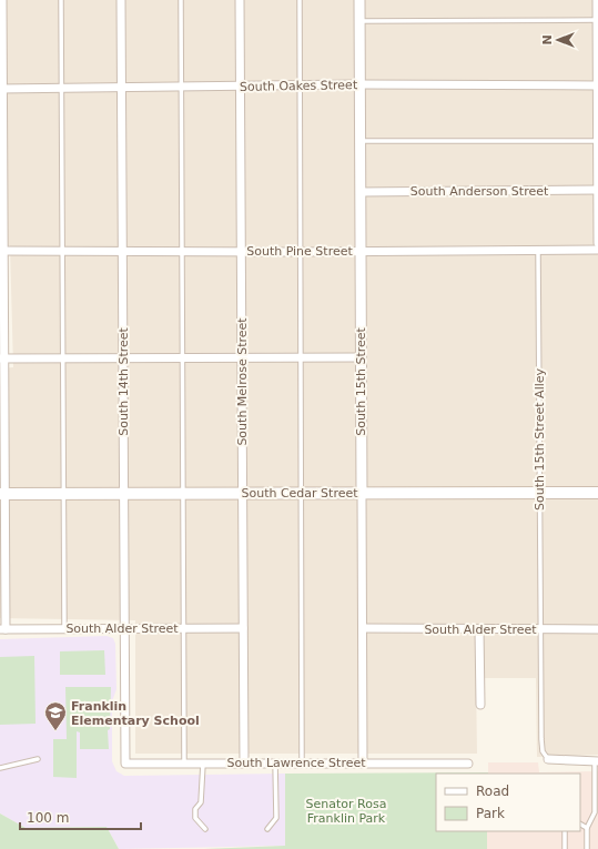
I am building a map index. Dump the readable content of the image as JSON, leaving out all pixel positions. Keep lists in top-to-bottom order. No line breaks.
{"streets":{"main road":["South Cedar Street"],"street":["South Oakes Street","South Anderson Street","South Pine Street","South 14th Street","South Melrose Street","South 15th Street","South Alder Street","South Lawrence Street"],"lane":["South 15th Street Alley"]},"crossings":[["South Oakes Street","South 14th Street"],["South Oakes Street","South Melrose Street"],["South Oakes Street","South 15th Street"],["South Anderson Street","South 15th Street"],["South Pine Street","South 14th Street"],["South Pine Street","South Melrose Street"],["South Pine Street","South 15th Street"],["South Pine Street","South 15th Street Alley"],["South 14th Street","South Cedar Street"],["South 14th Street","South Alder Street"],["South 14th Street","South Lawrence Street"],["South Melrose Street","South Cedar Street"],["South Melrose Street","South Alder Street"],["South Melrose Street","South Lawrence Street"],["South 15th Street","South Cedar Street"],["South 15th Street","South Alder Street"],["South 15th Street","South Lawrence Street"],["South 15th Street Alley","South Cedar Street"],["South 15th Street Alley","South Alder Street"]],"parks":["Senator Rosa Franklin Park"],"places":{"school or university":["Franklin Elementary School"]},"legend":["Road","Park"],"scale_bar":"100 m","north":"left"}
